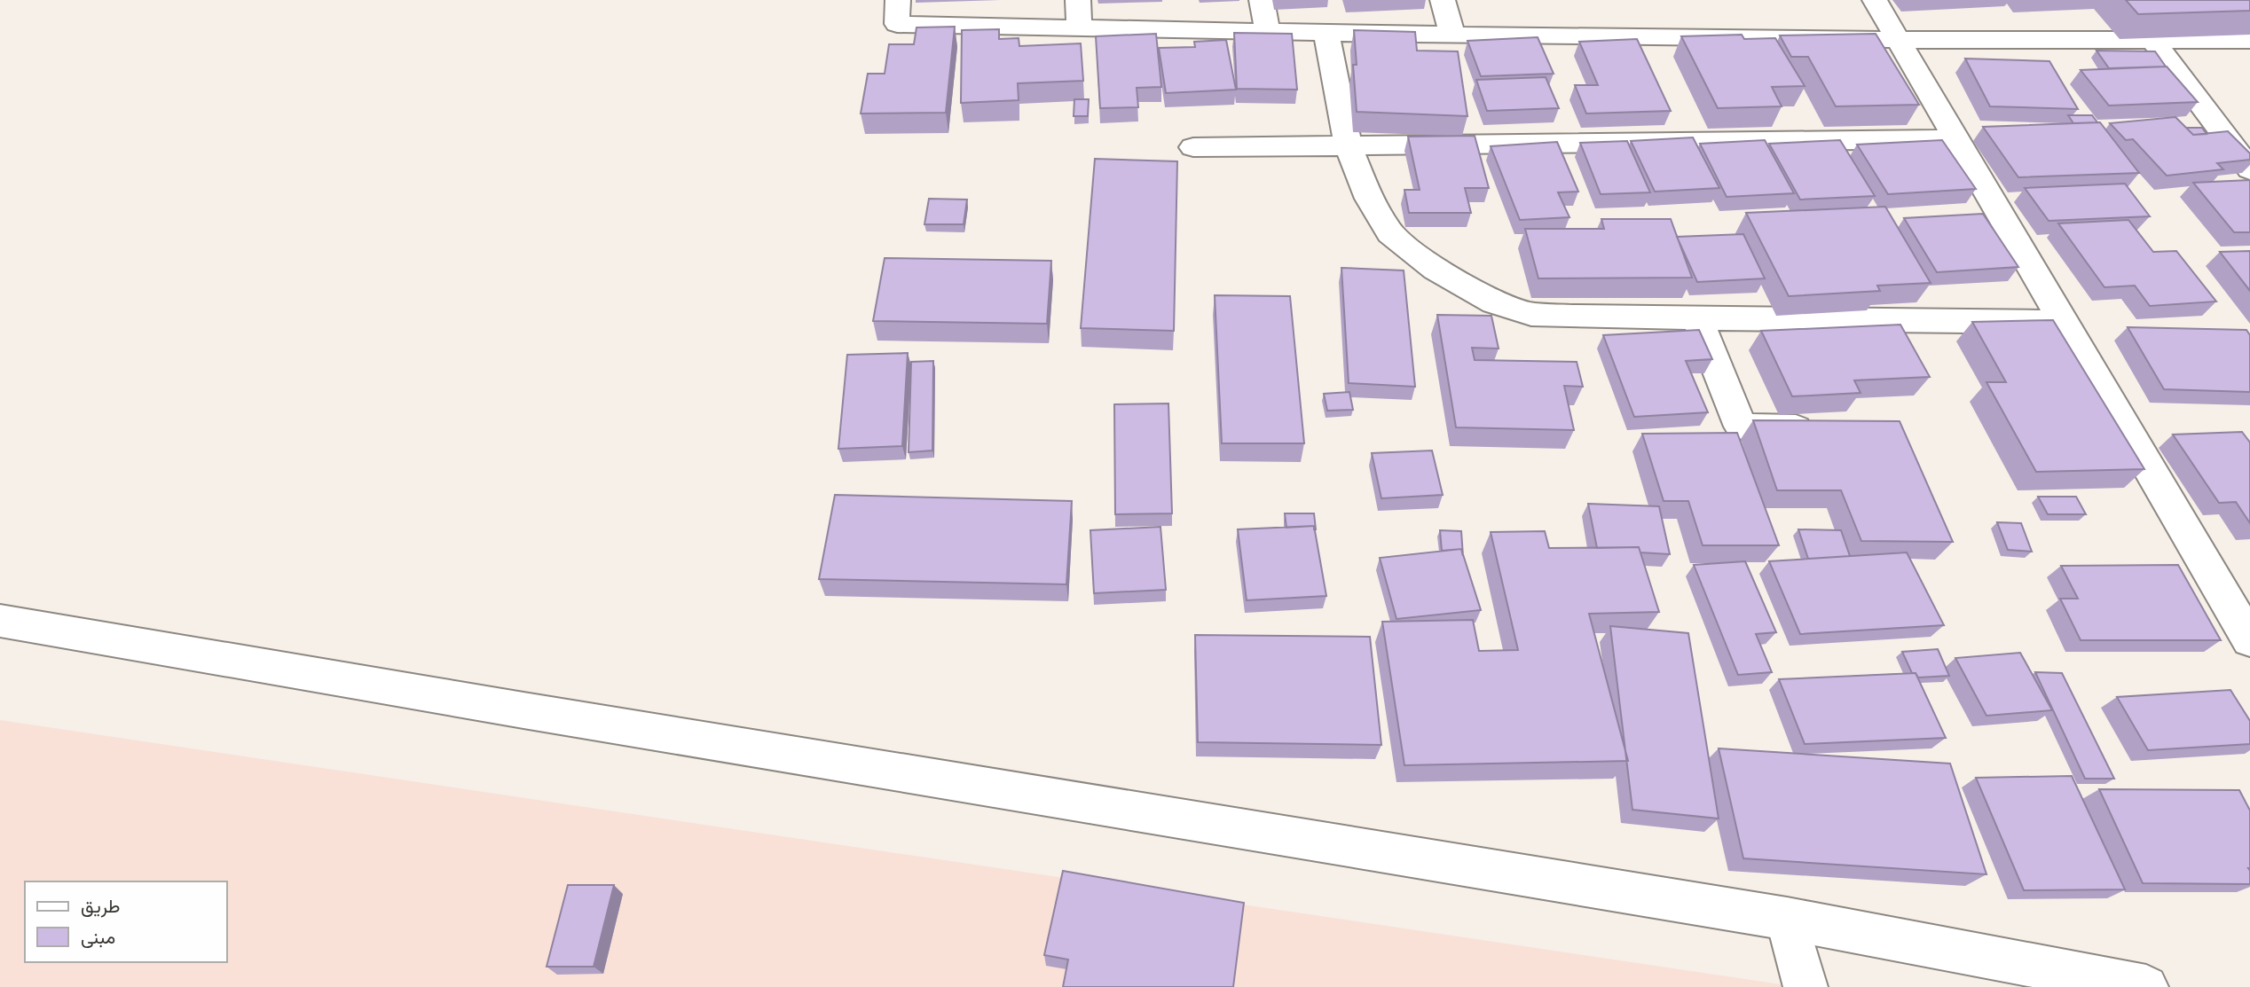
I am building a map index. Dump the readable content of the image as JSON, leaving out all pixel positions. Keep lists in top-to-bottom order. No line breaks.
{"legend":["طريق","مبنى"]}
